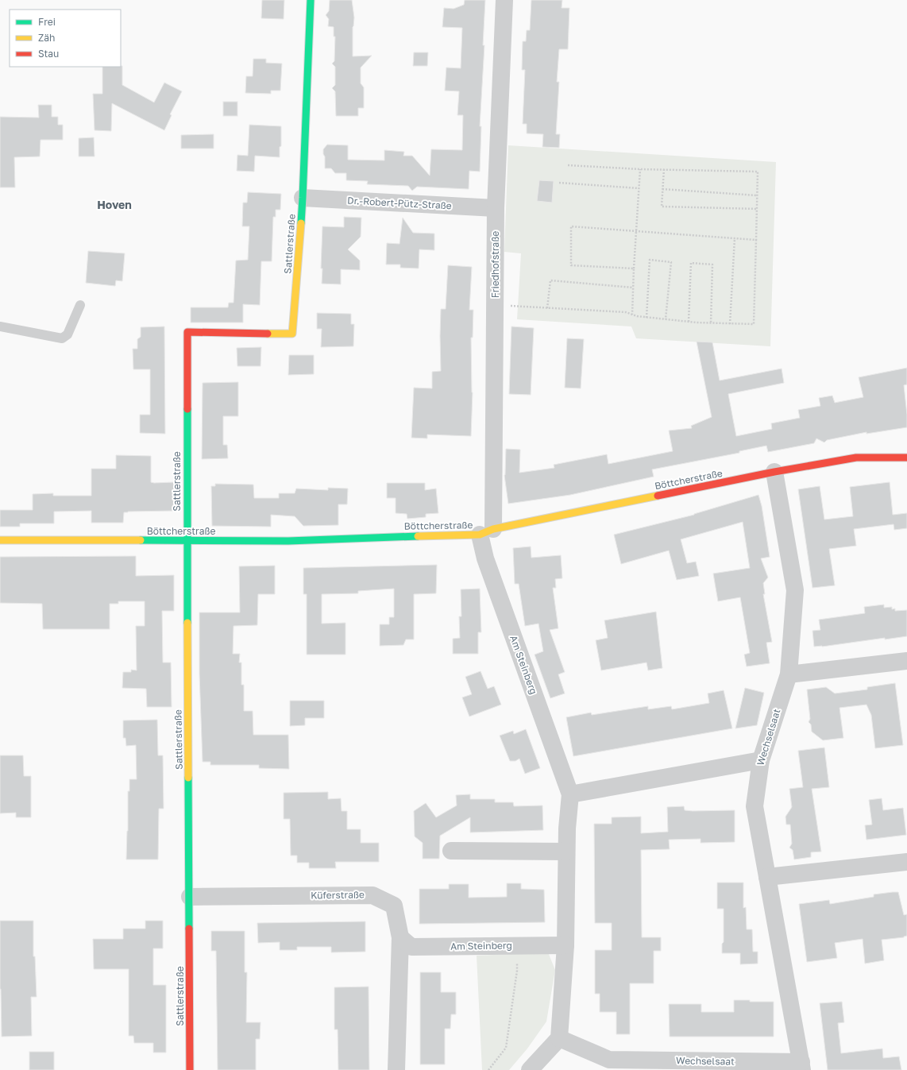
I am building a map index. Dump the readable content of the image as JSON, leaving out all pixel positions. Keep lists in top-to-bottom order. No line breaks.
{"streets":{"street":["Dr.-Robert-Pütz-Straße","Sattlerstraße","Friedhofstraße","Böttcherstraße","Am Steinberg","Wechselsaat","Küferstraße"]},"crossings":[["Dr.-Robert-Pütz-Straße","Sattlerstraße"],["Dr.-Robert-Pütz-Straße","Friedhofstraße"],["Sattlerstraße","Böttcherstraße"],["Sattlerstraße","Küferstraße"],["Friedhofstraße","Böttcherstraße"],["Friedhofstraße","Am Steinberg"],["Böttcherstraße","Am Steinberg"],["Böttcherstraße","Wechselsaat"],["Am Steinberg","Wechselsaat"],["Am Steinberg","Küferstraße"]],"districts":["Hoven"],"legend":["Frei","Zäh","Stau"]}
